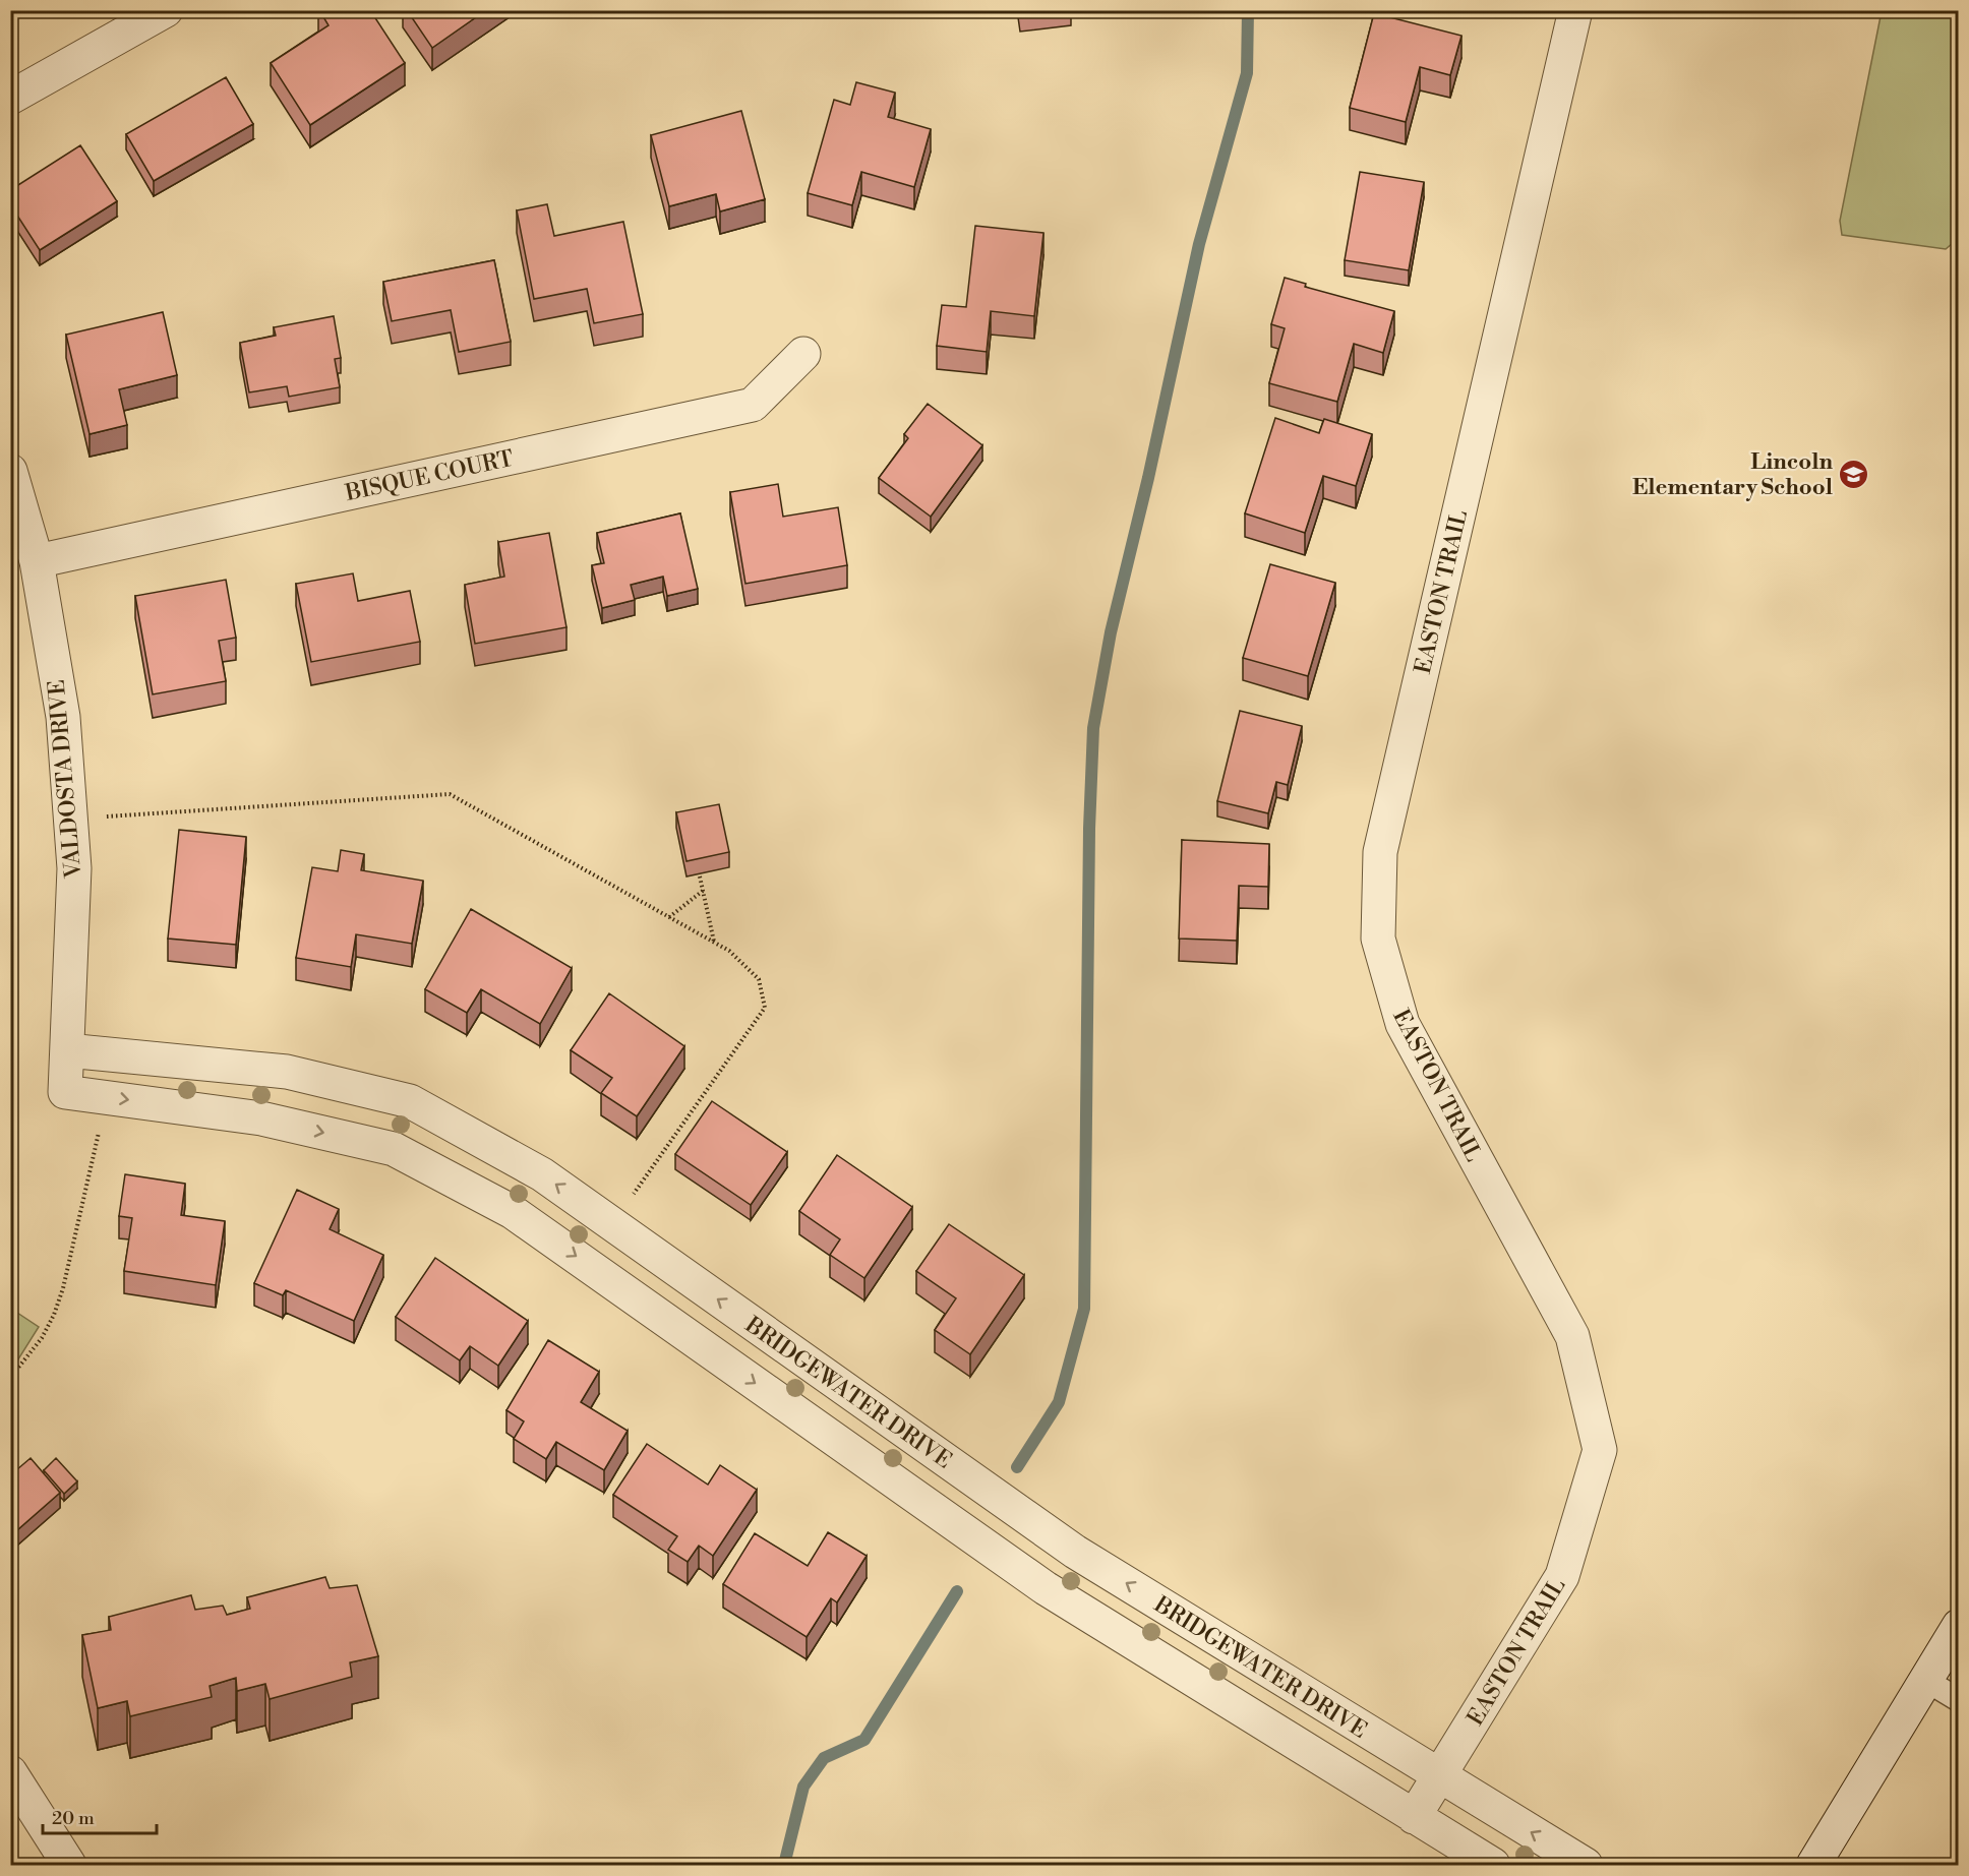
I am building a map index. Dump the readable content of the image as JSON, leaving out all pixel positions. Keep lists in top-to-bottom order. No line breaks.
{"streets":{"street":["BISQUE COURT","EASTON TRAIL","VALDOSTA DRIVE","BRIDGEWATER DRIVE"]},"crossings":[["BISQUE COURT","VALDOSTA DRIVE"],["EASTON TRAIL","BRIDGEWATER DRIVE"],["VALDOSTA DRIVE","BRIDGEWATER DRIVE"]],"places":{"school or university":["Lincoln Elementary School"]},"scale_bar":"20 m"}
